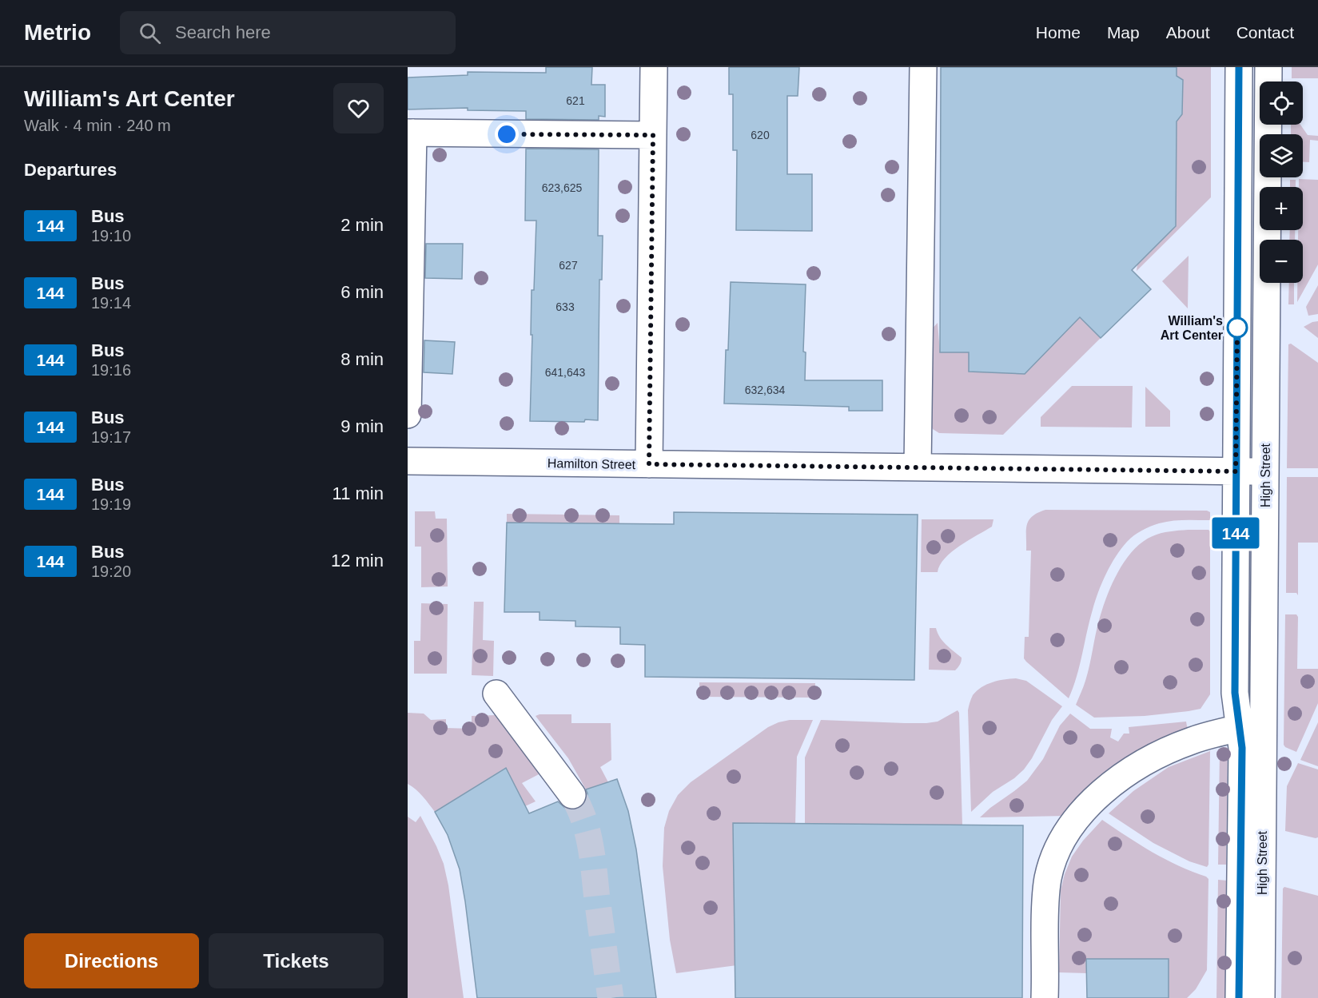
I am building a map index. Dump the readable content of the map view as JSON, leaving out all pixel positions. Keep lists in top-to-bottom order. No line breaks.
{"streets":{"street":["Hamilton Street","High Street"]},"crossings":[["Hamilton Street","High Street"]],"places":["William's Art Center"],"lines":["bus line 144"],"house_numbers":["621","620","623,625","627","633","641,643","632,634"],"page":{"header":"Metrio","search":"Search here","nav":["Home","Map","About","Contact"],"heading":[["William's Art Center","Walk · 4 min · 240 m"],"Departures"],"on_map":"144","map_buttons":["+","−"],"list":[{"mark":"144","name":"Bus","note":"19:10","value":"2 min"},{"mark":"144","name":"Bus","note":"19:14","value":"6 min"},{"mark":"144","name":"Bus","note":"19:16","value":"8 min"},{"mark":"144","name":"Bus","note":"19:17","value":"9 min"},{"mark":"144","name":"Bus","note":"19:19","value":"11 min"},{"mark":"144","name":"Bus","note":"19:20","value":"12 min"}],"buttons":["Directions","Tickets"]}}
